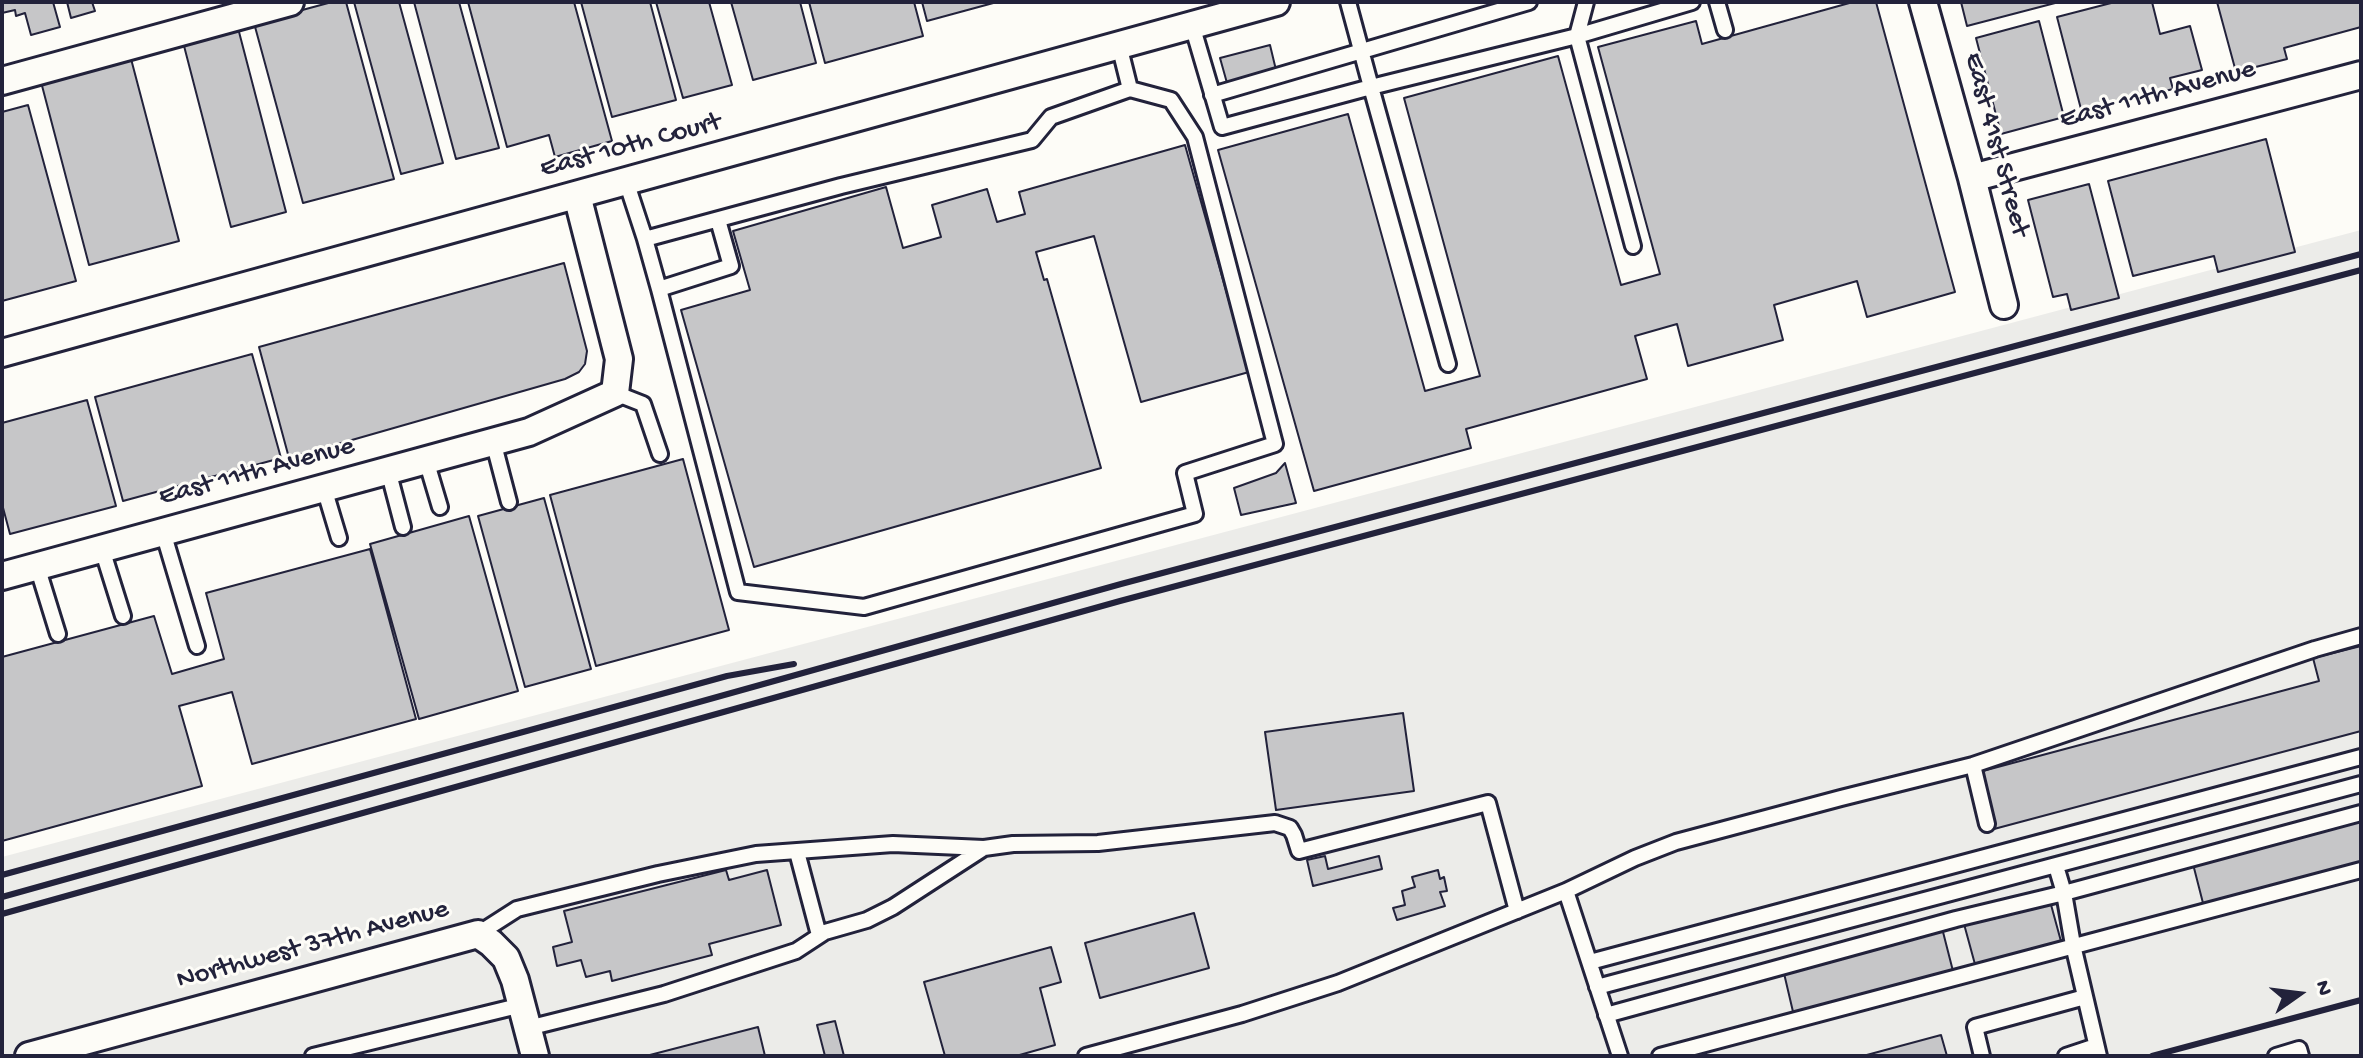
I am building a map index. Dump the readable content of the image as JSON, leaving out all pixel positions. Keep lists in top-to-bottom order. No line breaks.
{"streets":{"street":["East 11th Avenue","East 41st Street","East 10th Court","Northwest 37th Avenue"]},"crossings":[["East 11th Avenue","East 41st Street"]],"north":"right"}
